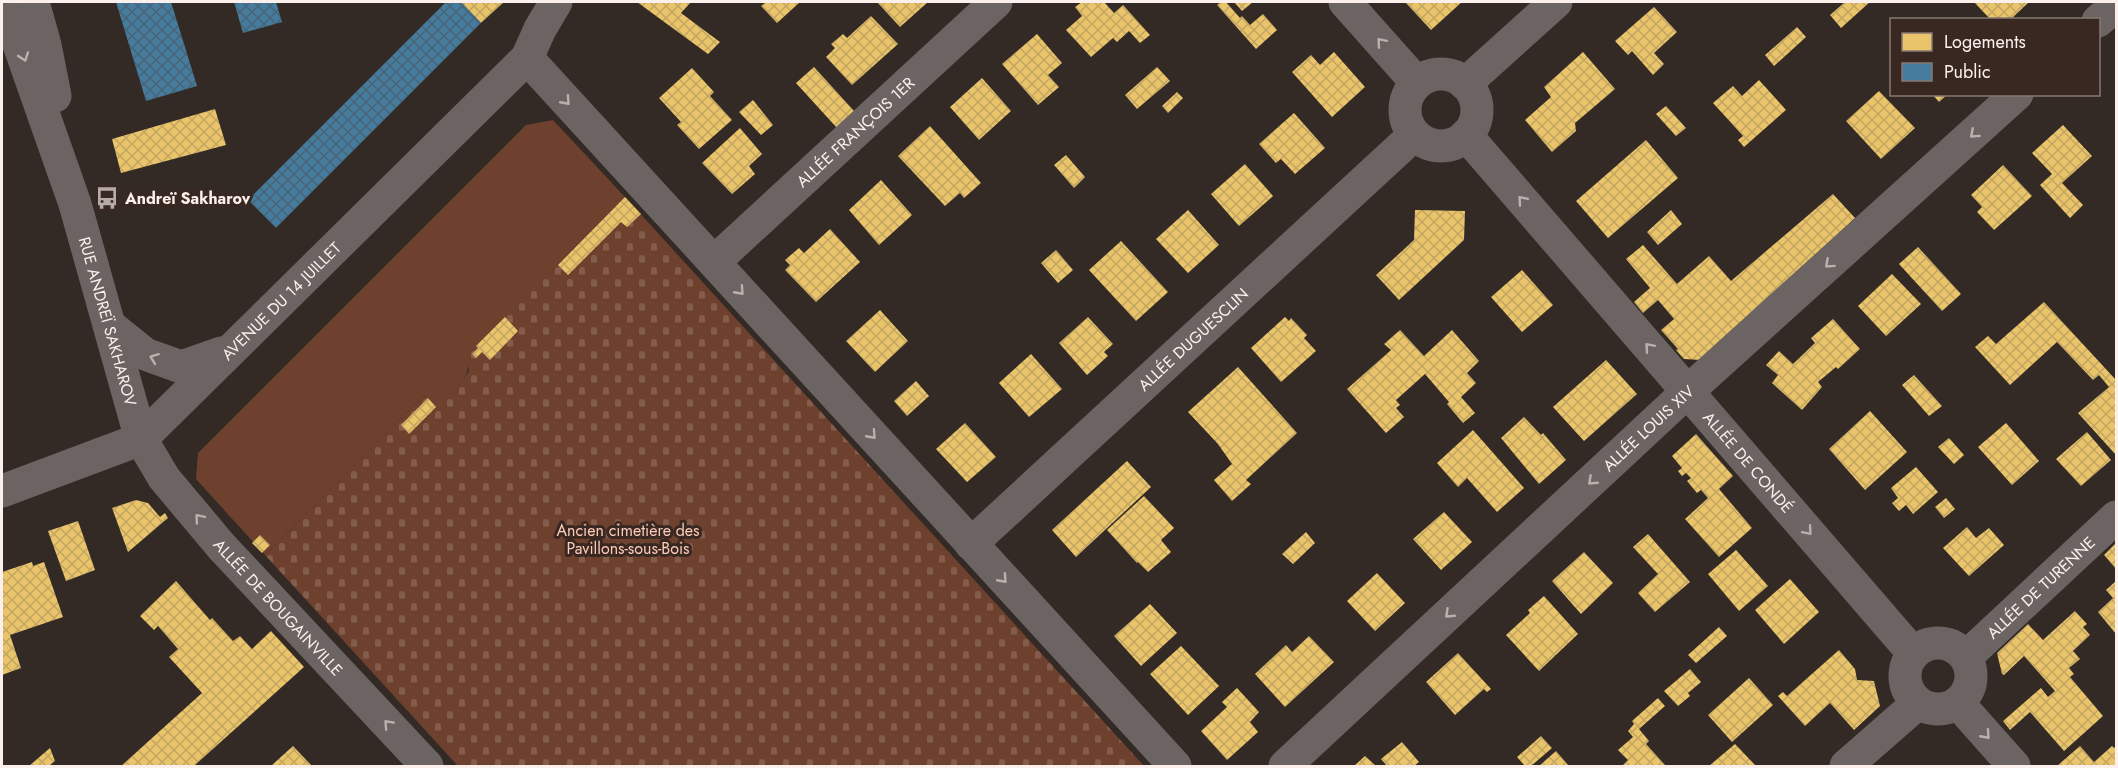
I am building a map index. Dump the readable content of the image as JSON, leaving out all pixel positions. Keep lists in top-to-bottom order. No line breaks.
{"streets":{"street":["ALLÉE FRANÇOIS 1ER","AVENUE DU 14 JUILLET","RUE ANDREÏ SAKHAROV","ALLÉE DUGUESCLIN","ALLÉE LOUIS XIV","ALLÉE DE CONDÉ","ALLÉE DE TURENNE","ALLÉE DE BOUGAINVILLE"]},"crossings":[["AVENUE DU 14 JUILLET","RUE ANDREÏ SAKHAROV"],["AVENUE DU 14 JUILLET","ALLÉE DE BOUGAINVILLE"],["RUE ANDREÏ SAKHAROV","ALLÉE DE BOUGAINVILLE"],["ALLÉE DUGUESCLIN","ALLÉE DE CONDÉ"],["ALLÉE LOUIS XIV","ALLÉE DE CONDÉ"],["ALLÉE DE CONDÉ","ALLÉE DE TURENNE"]],"one_way":["ALLÉE LOUIS XIV","ALLÉE DE BOUGAINVILLE"],"parks":["Ancien cimetière des Pavillons-sous-Bois"],"places":{"bus stop":["Andreï Sakharov"]},"legend":["Logements","Public"]}
